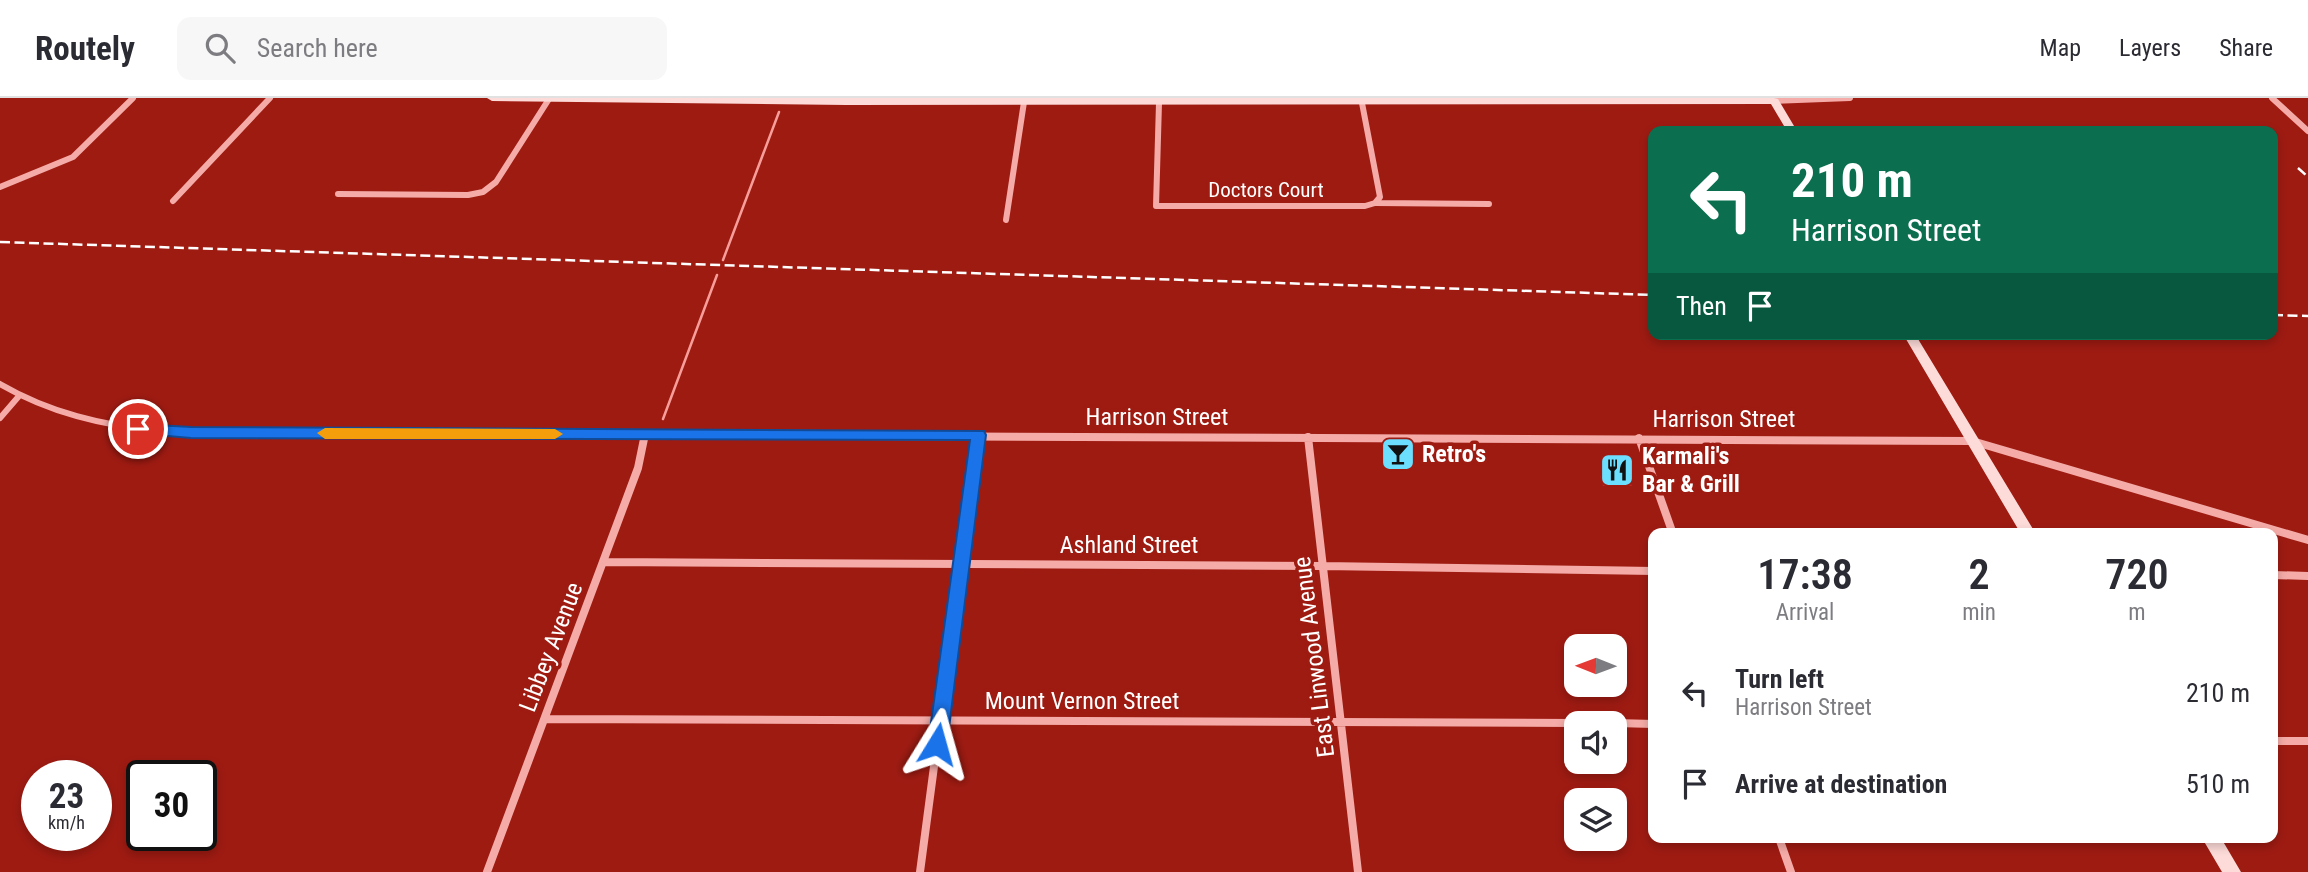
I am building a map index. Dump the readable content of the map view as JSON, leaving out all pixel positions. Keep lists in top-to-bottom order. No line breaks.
{"streets":{"street":["Doctors Court","Harrison Street","Ashland Street","Libbey Avenue","East Linwood Avenue","Mount Vernon Street"]},"crossings":[["Harrison Street","Libbey Avenue"],["Harrison Street","East Linwood Avenue"],["Ashland Street","Libbey Avenue"],["Ashland Street","East Linwood Avenue"],["Libbey Avenue","Mount Vernon Street"],["East Linwood Avenue","Mount Vernon Street"]],"places":{"bar":["Retro's"],"restaurant":["Karmali's Bar & Grill"]},"north":"left","page":{"header":"Routely","search":"Search here","nav":["Map","Layers","Share"],"turn":["210 m","Harrison Street"],"then":"Then","eta":["17:38","Arrival","2","min","720","m"],"list":[{"name":"Turn left","note":"Harrison Street","value":"210 m"},{"name":"Arrive at destination","value":"510 m"}],"speed":"23 km/h","limit":"30"}}
